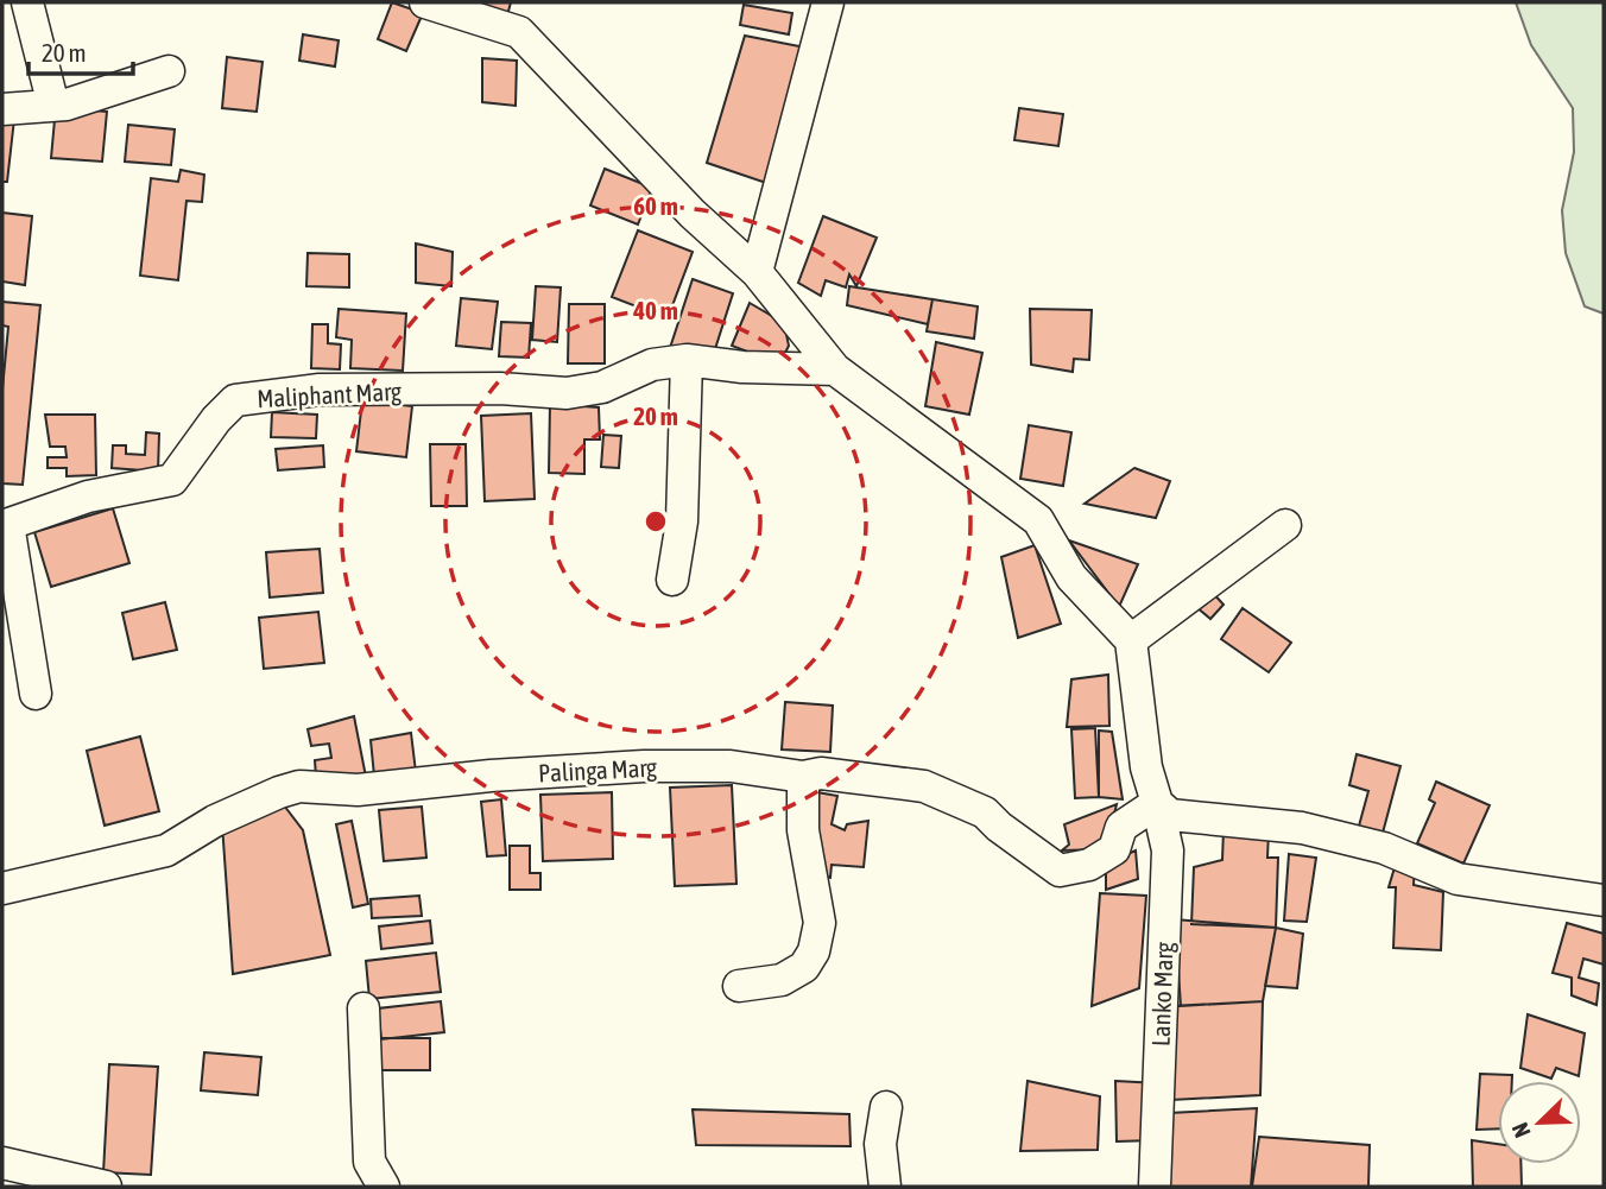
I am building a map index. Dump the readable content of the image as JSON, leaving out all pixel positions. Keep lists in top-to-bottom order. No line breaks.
{"streets":{"street":["Maliphant Marg","Palinga Marg","Lanko Marg"]},"crossings":[["Palinga Marg","Lanko Marg"]],"scale_bar":"20 m","north":"bottom left","rings":["60 m","40 m","20 m"]}
